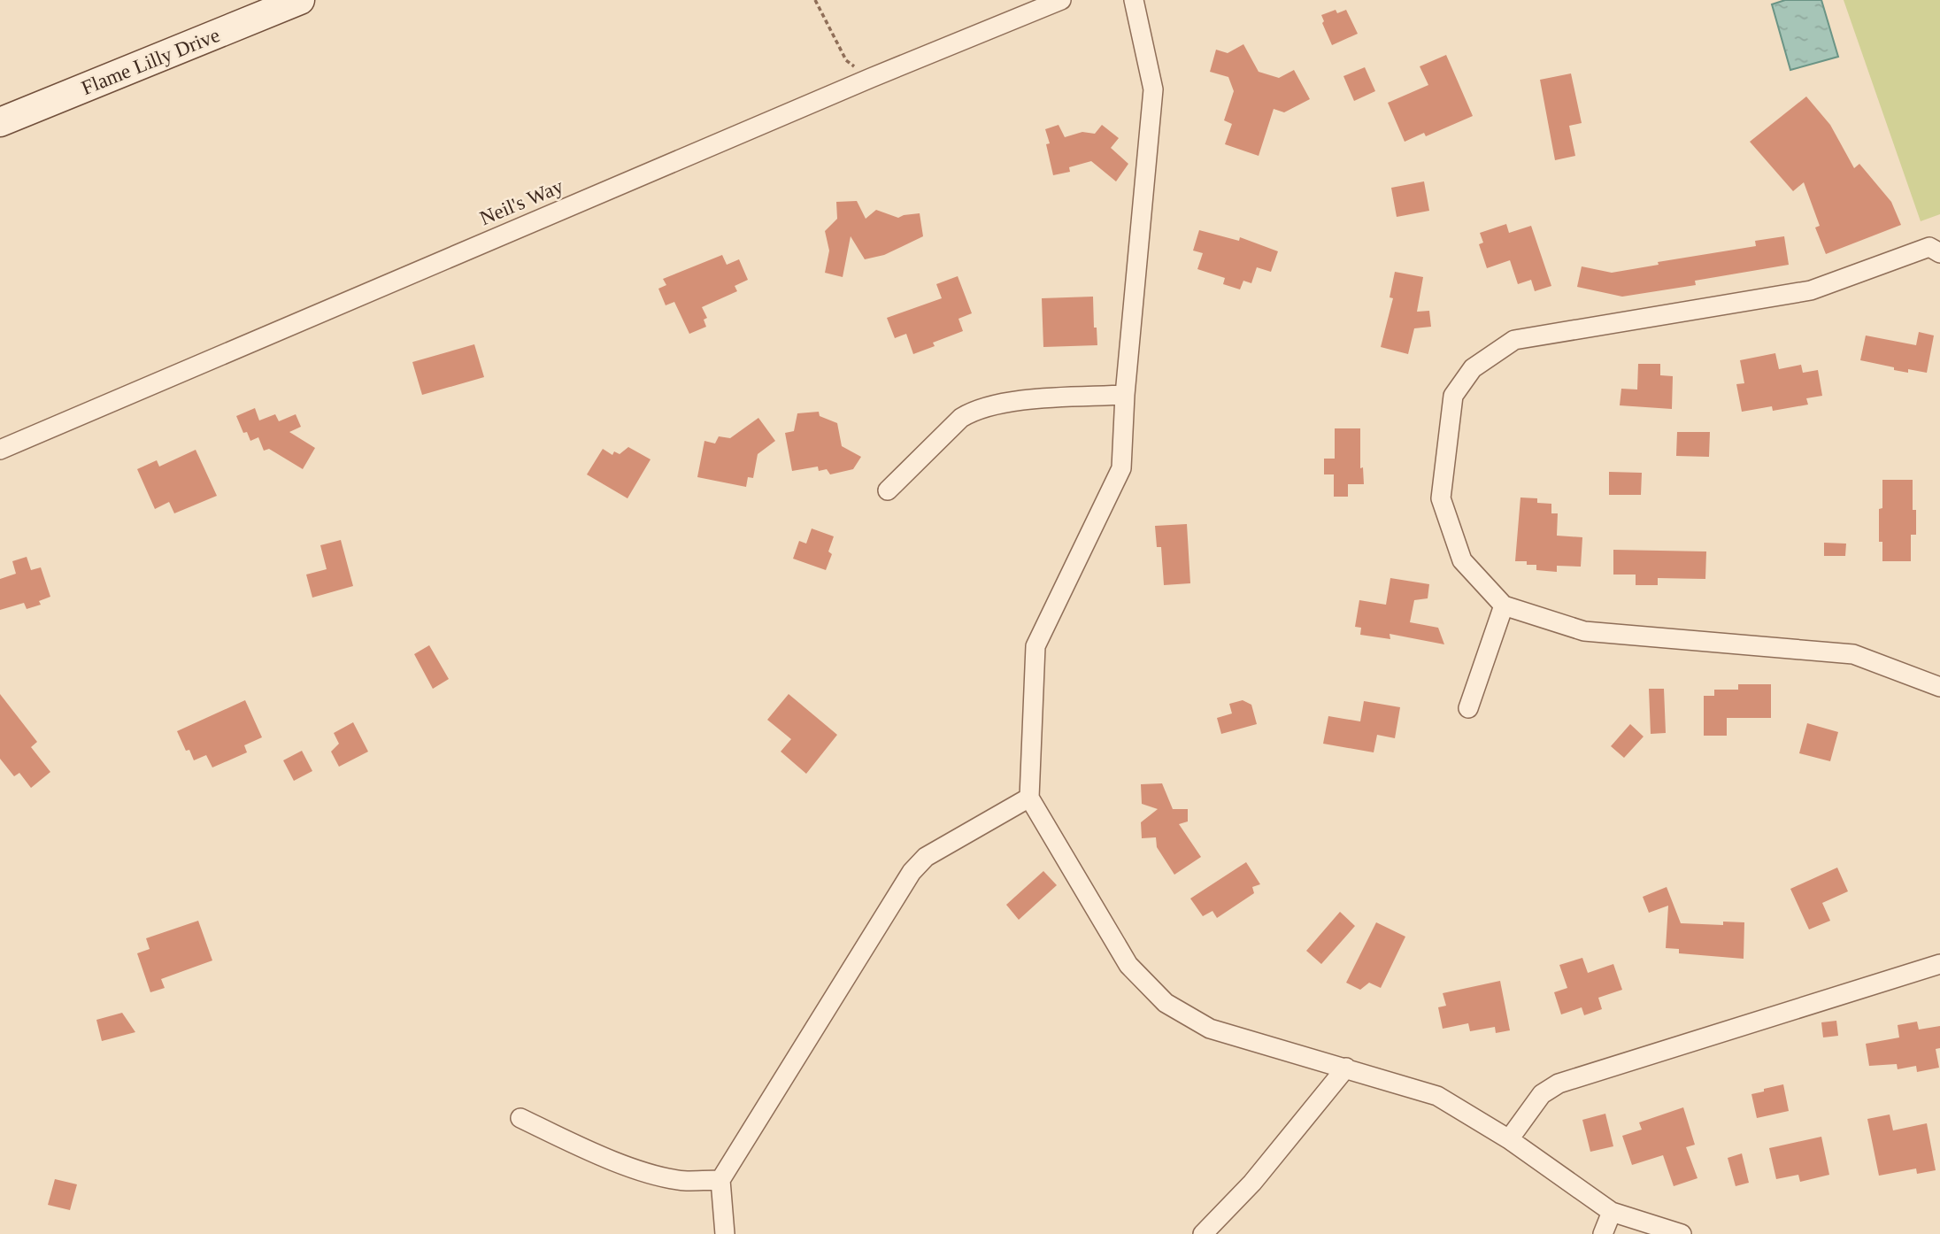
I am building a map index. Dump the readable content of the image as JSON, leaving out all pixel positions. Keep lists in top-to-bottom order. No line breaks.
{"streets":{"street":["Flame Lilly Drive","Neil's Way"]}}
